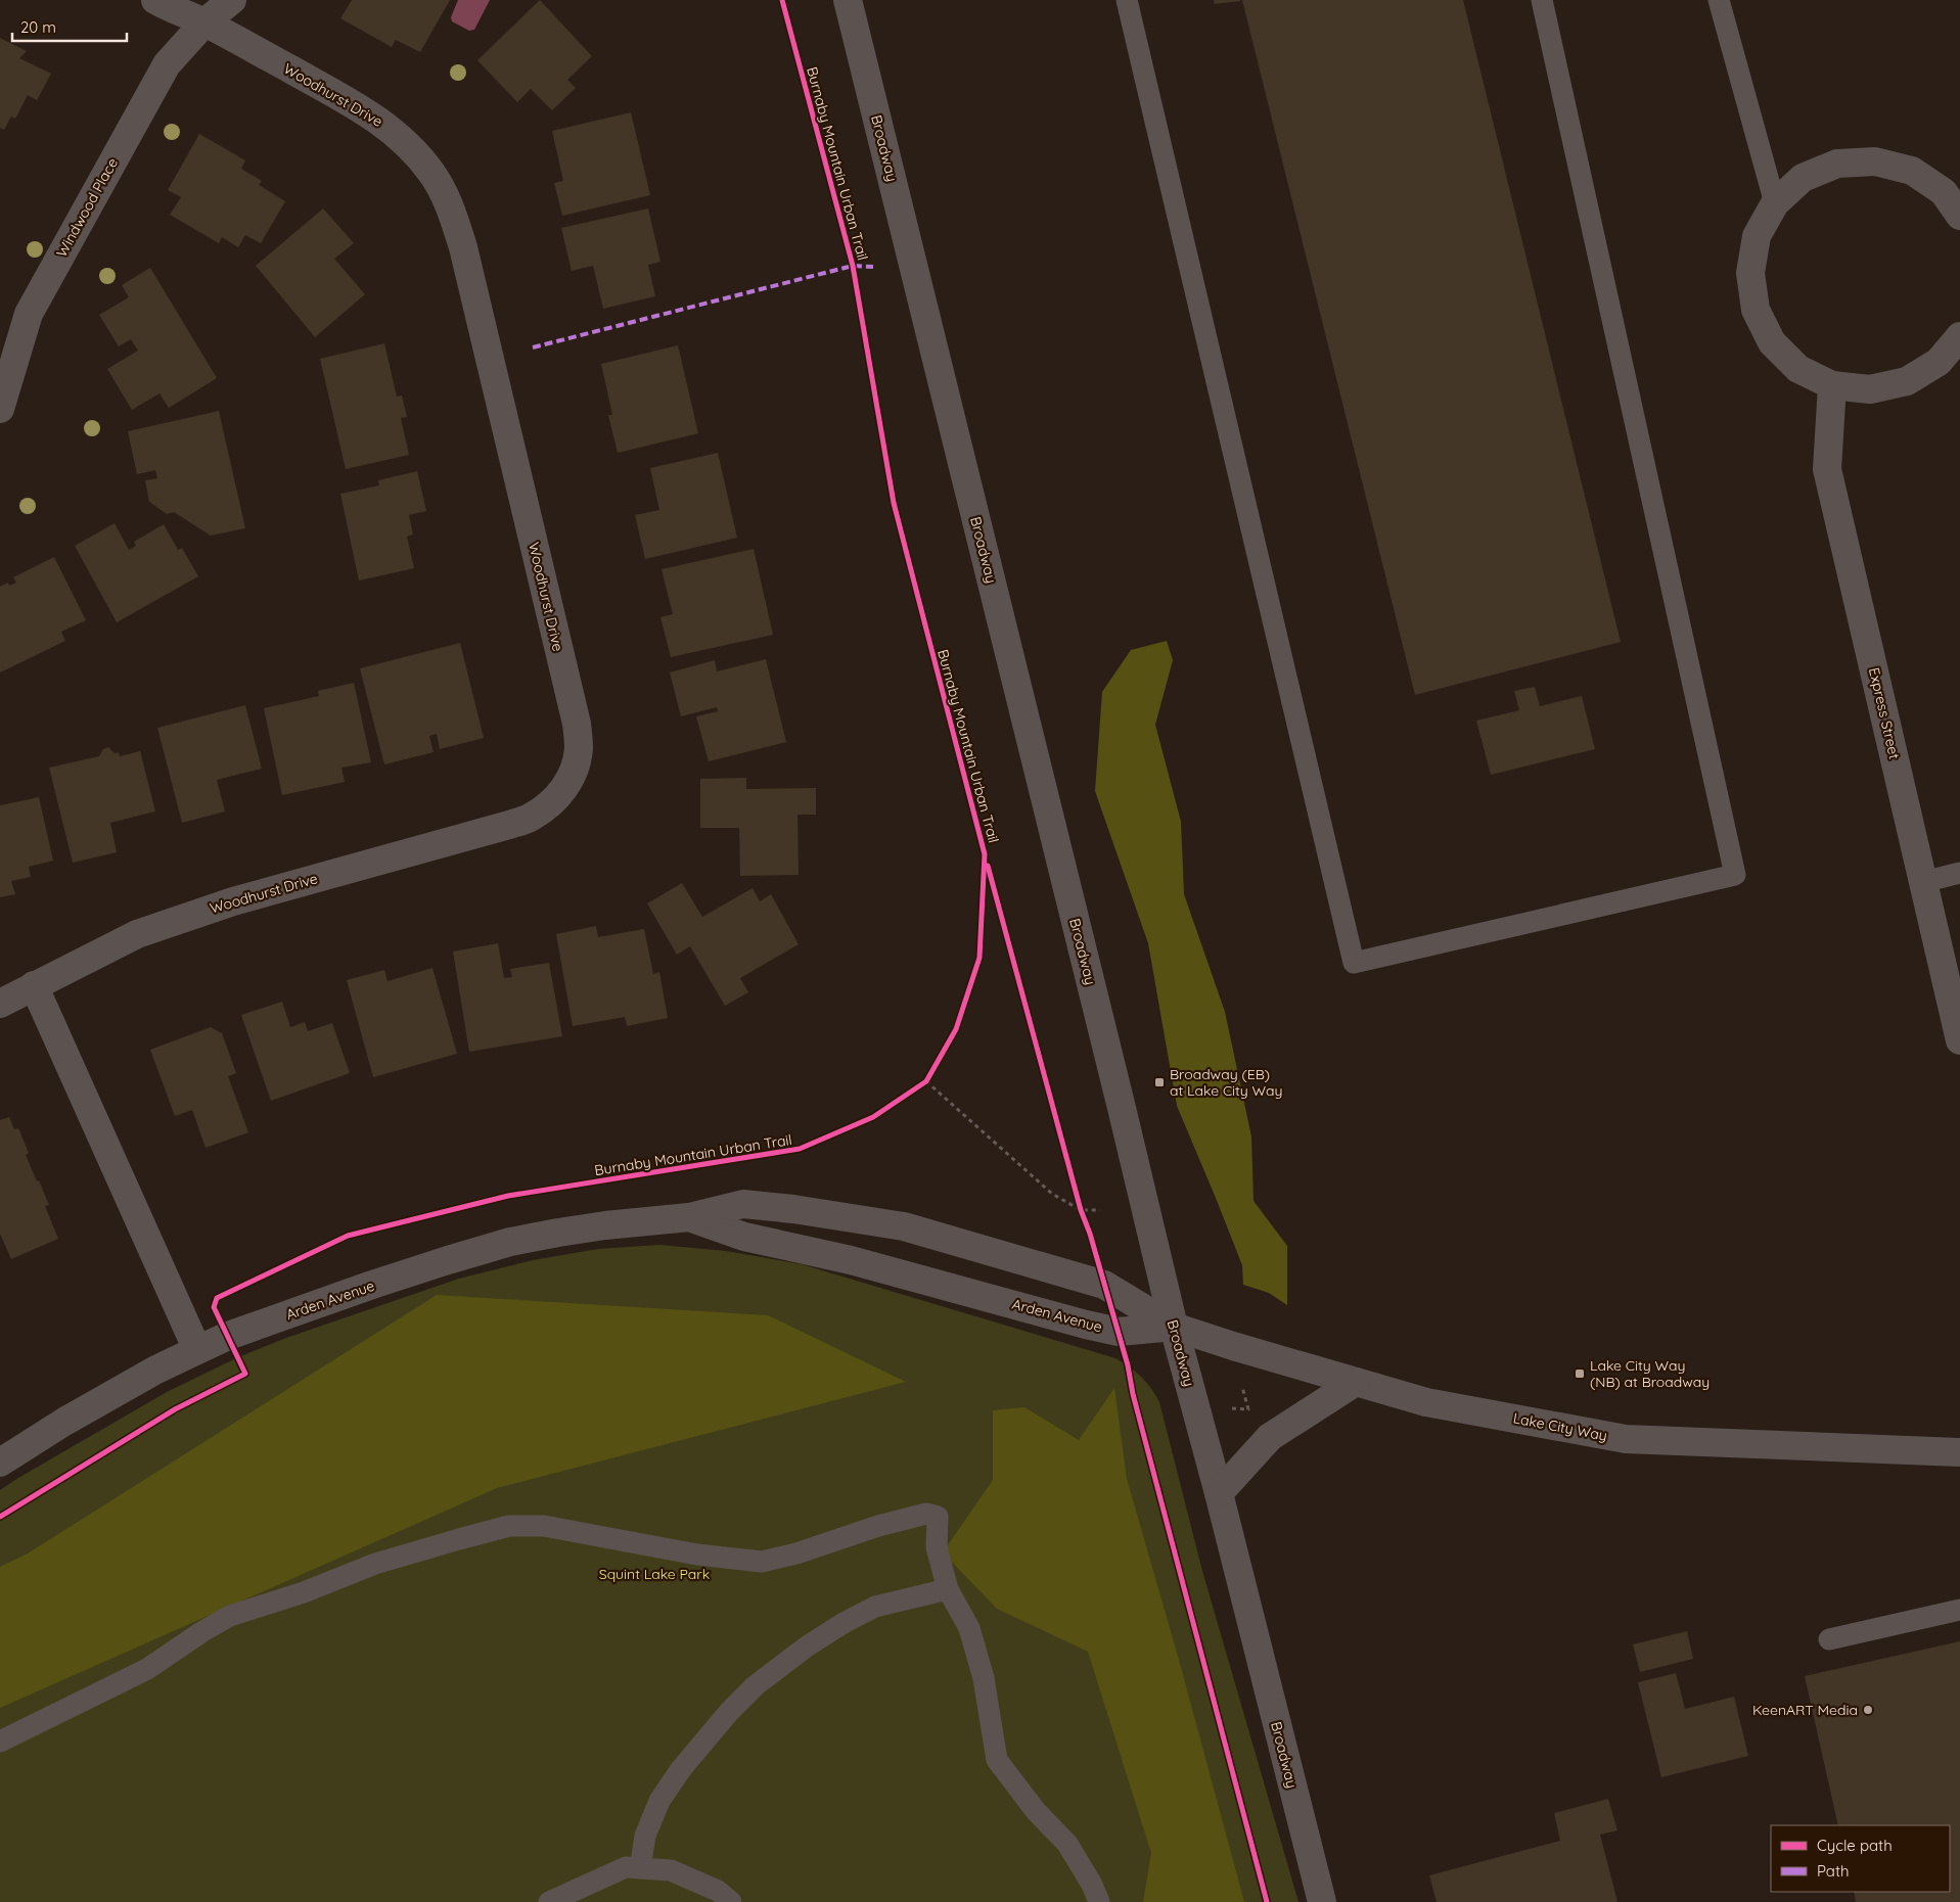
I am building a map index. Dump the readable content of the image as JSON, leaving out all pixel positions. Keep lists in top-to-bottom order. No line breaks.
{"streets":{"street":["Woodhurst Drive","Broadway","Windwood Place","Express Street","Arden Avenue","Lake City Way"],"cycle path":["Burnaby Mountain Urban Trail"]},"crossings":[["Woodhurst Drive","Windwood Place"],["Broadway","Arden Avenue"],["Broadway","Lake City Way"],["Arden Avenue","Lake City Way"]],"parks":["Squint Lake Park"],"places":{"transit":["Broadway (EB) at Lake City Way","Lake City Way (NB) at Broadway"],"other":["KeenART Media"]},"legend":["Cycle path","Path"],"scale_bar":"20 m"}
